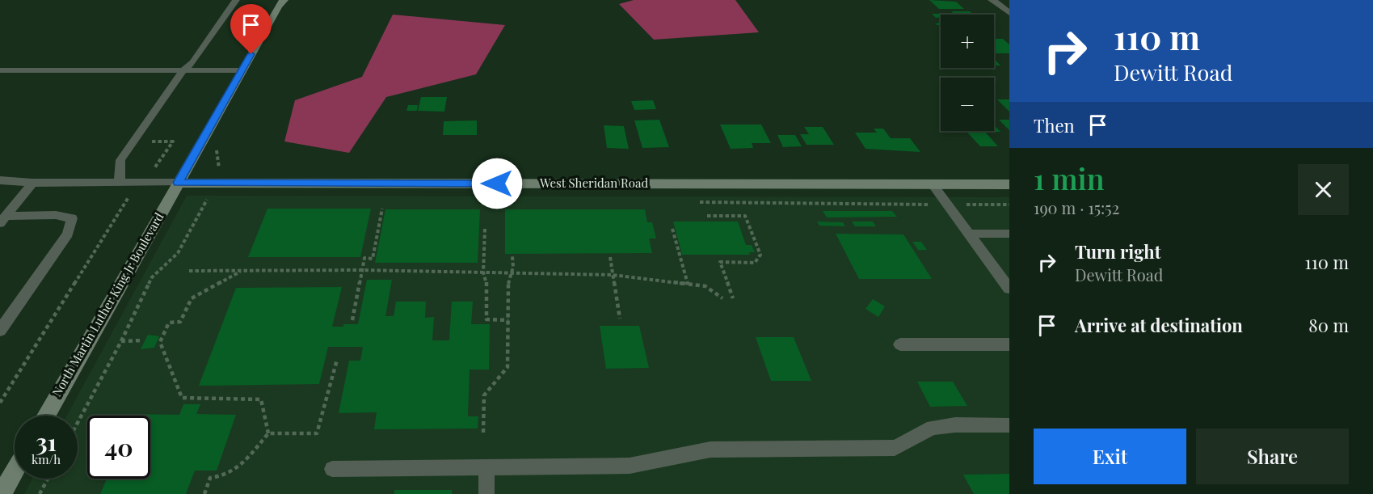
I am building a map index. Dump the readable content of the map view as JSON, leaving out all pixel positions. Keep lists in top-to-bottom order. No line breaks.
{"streets":{"street":["West Sheridan Road","North Martin Luther King Jr Boulevard"]},"crossings":[["West Sheridan Road","North Martin Luther King Jr Boulevard"]],"page":{"turn":["110 m","Dewitt Road"],"map_buttons":["+","−"],"then":"Then","heading":["1 min","190 m · 15:52"],"list":[{"name":"Turn right","note":"Dewitt Road","value":"110 m"},{"name":"Arrive at destination","value":"80 m"}],"speed":"31 km/h","limit":"40","buttons":["Exit","Share"]}}
